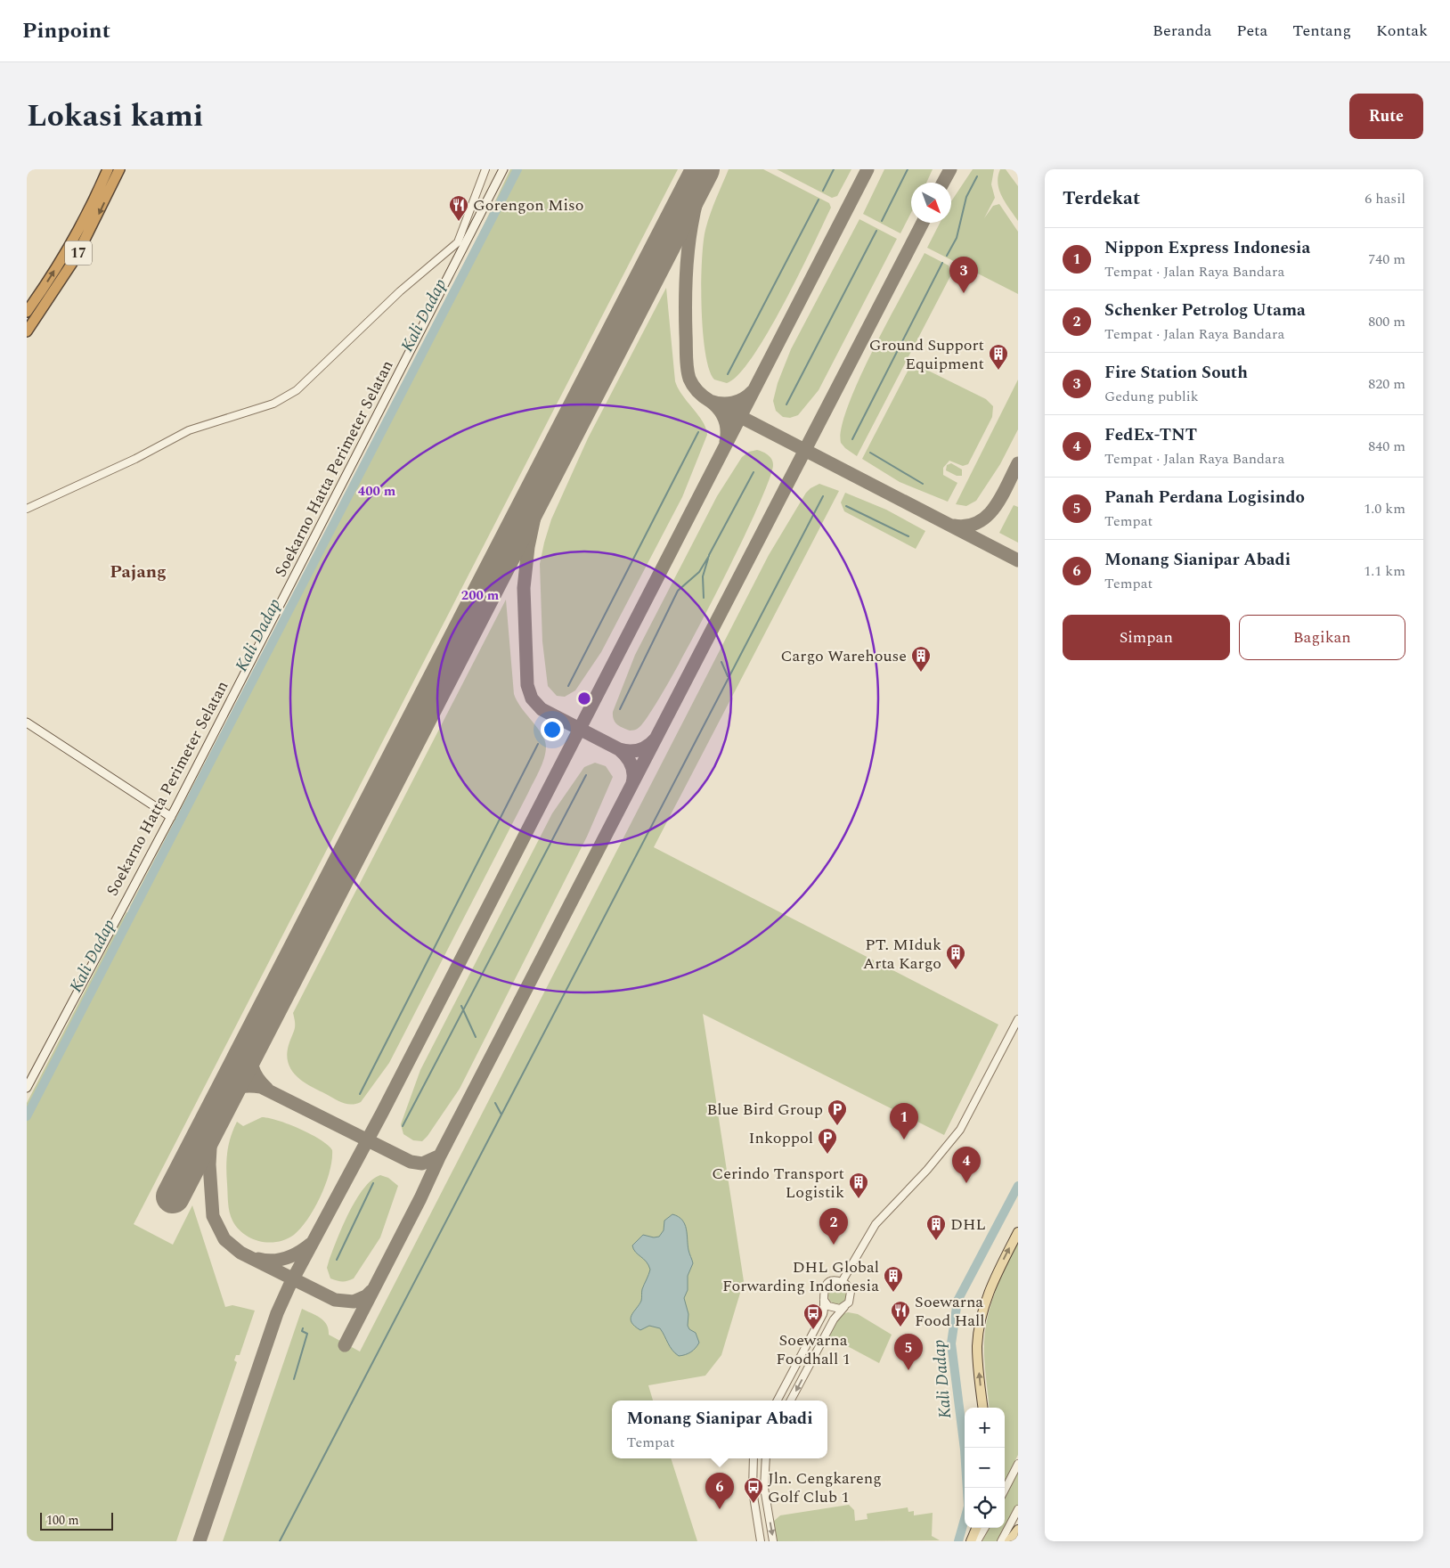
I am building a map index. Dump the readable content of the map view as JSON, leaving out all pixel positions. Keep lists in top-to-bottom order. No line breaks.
{"streets":{"highway":["17"],"main road":["Soekarno Hatta Perimeter Selatan"]},"districts":["Pajang"],"water":["Kali Dadap"],"places":{"restaurant":["Gorengon Miso","Soewarna Food Hall"],"building":["Ground Support Equipment","Cargo Warehouse","PT. MIduk Arta Kargo","Cerindo Transport Logistik","DHL","DHL Global Forwarding Indonesia"],"parking":["Blue Bird Group","Inkoppol"],"bus stop":["Soewarna Foodhall 1","Jln. Cengkareng Golf Club 1"]},"scale_bar":"100 m","north":"bottom right","page":{"header":"Pinpoint","nav":["Beranda","Peta","Tentang","Kontak"],"title":"Lokasi kami","buttons":["Rute",["Simpan","Bagikan"]],"heading":["Terdekat","6 hasil"],"list":[{"mark":"1","name":"Nippon Express Indonesia","note":"Tempat · Jalan Raya Bandara","value":"740 m"},{"mark":"2","name":"Schenker Petrolog Utama","note":"Tempat · Jalan Raya Bandara","value":"800 m"},{"mark":"3","name":"Fire Station South","note":"Gedung publik","value":"820 m"},{"mark":"4","name":"FedEx-TNT","note":"Tempat · Jalan Raya Bandara","value":"840 m"},{"mark":"5","name":"Panah Perdana Logisindo","note":"Tempat","value":"1.0 km"},{"mark":"6","name":"Monang Sianipar Abadi","note":"Tempat","value":"1.1 km"}],"pins":["3","1","4","2","5","6"],"popup":["Monang Sianipar Abadi","Tempat"],"map_buttons":["+","−"],"scale":"100 m"},"rings":["400 m","200 m"]}
